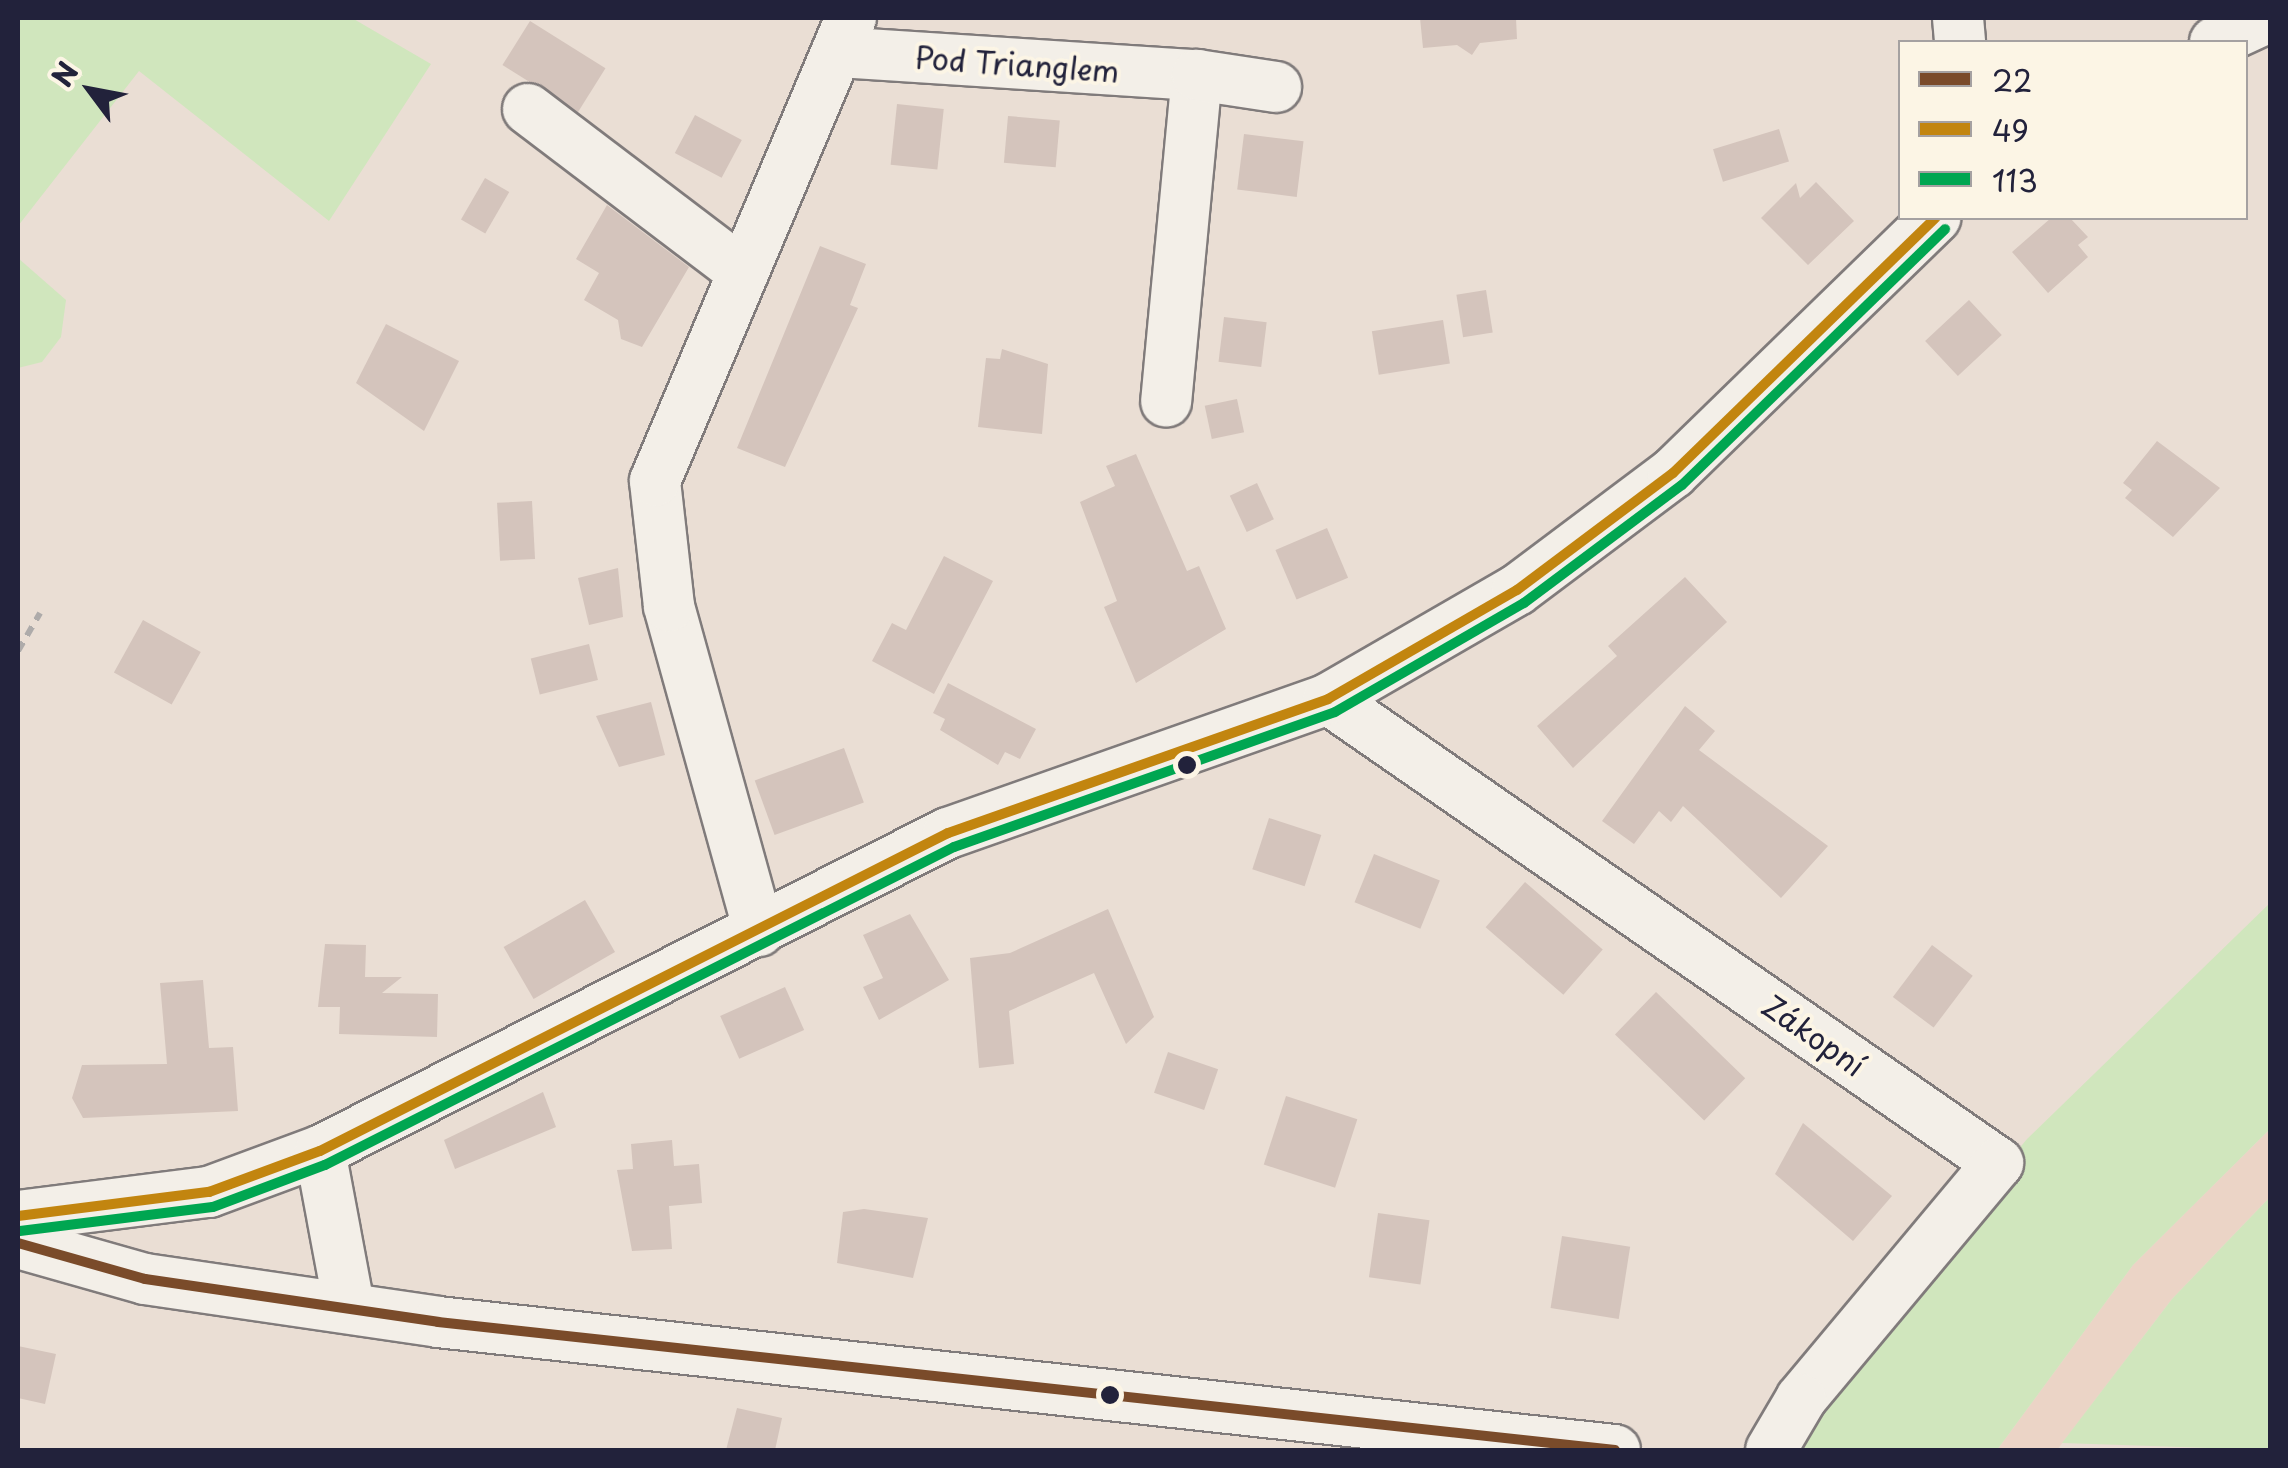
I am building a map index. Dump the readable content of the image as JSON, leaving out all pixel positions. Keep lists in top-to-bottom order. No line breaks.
{"streets":{"street":["Pod Trianglem","Zákopní"]},"lines":["transit line 49","transit line 113","transit line 22"],"legend":["22","49","113"],"north":"top left"}
